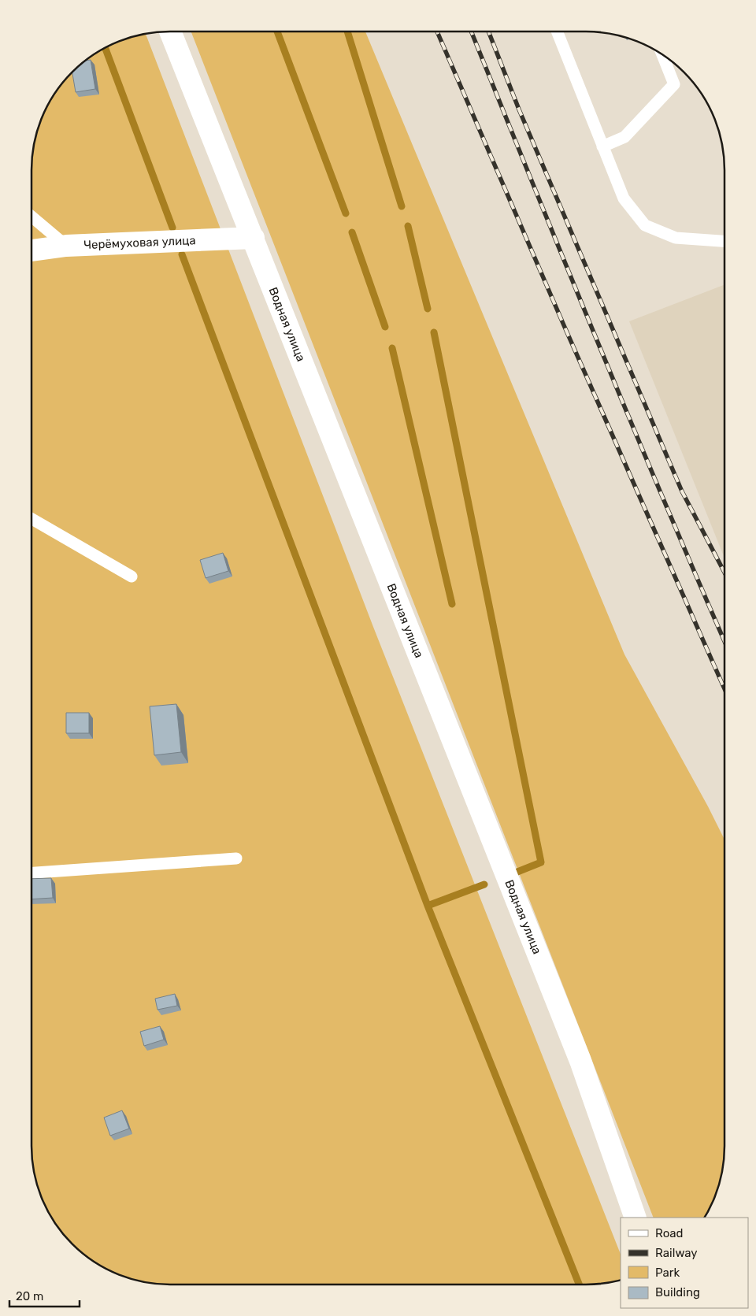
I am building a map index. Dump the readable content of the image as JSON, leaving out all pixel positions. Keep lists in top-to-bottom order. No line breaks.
{"streets":{"street":["Черёмуховая улица","Водная улица"]},"crossings":[["Черёмуховая улица","Водная улица"]],"legend":["Road","Railway","Park","Building"],"scale_bar":"20 m"}
